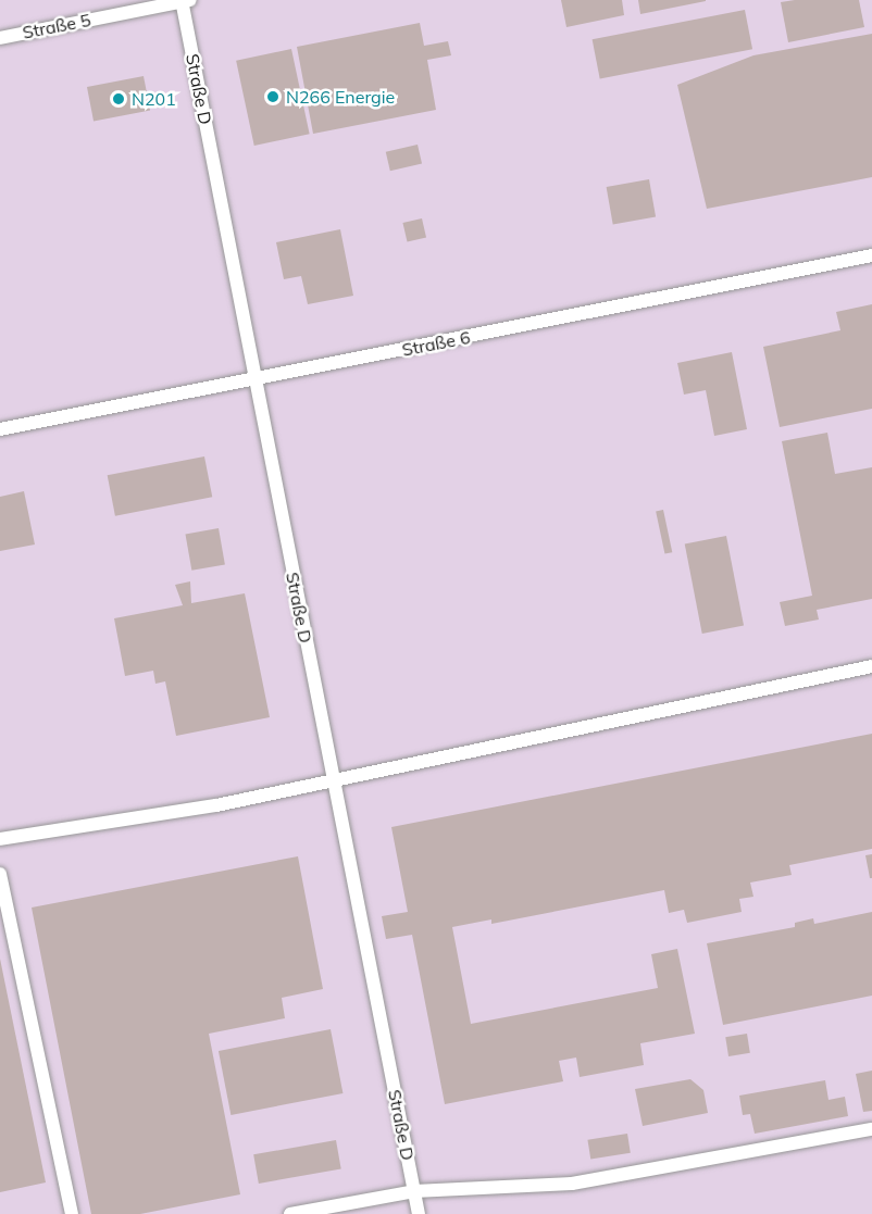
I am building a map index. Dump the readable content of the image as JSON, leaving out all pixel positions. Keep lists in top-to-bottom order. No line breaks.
{"streets":{"lane":["Straße 5","Straße D","Straße 6"]},"crossings":[["Straße 5","Straße D"],["Straße D","Straße 6"]],"places":["N266 Energie","N201"]}
